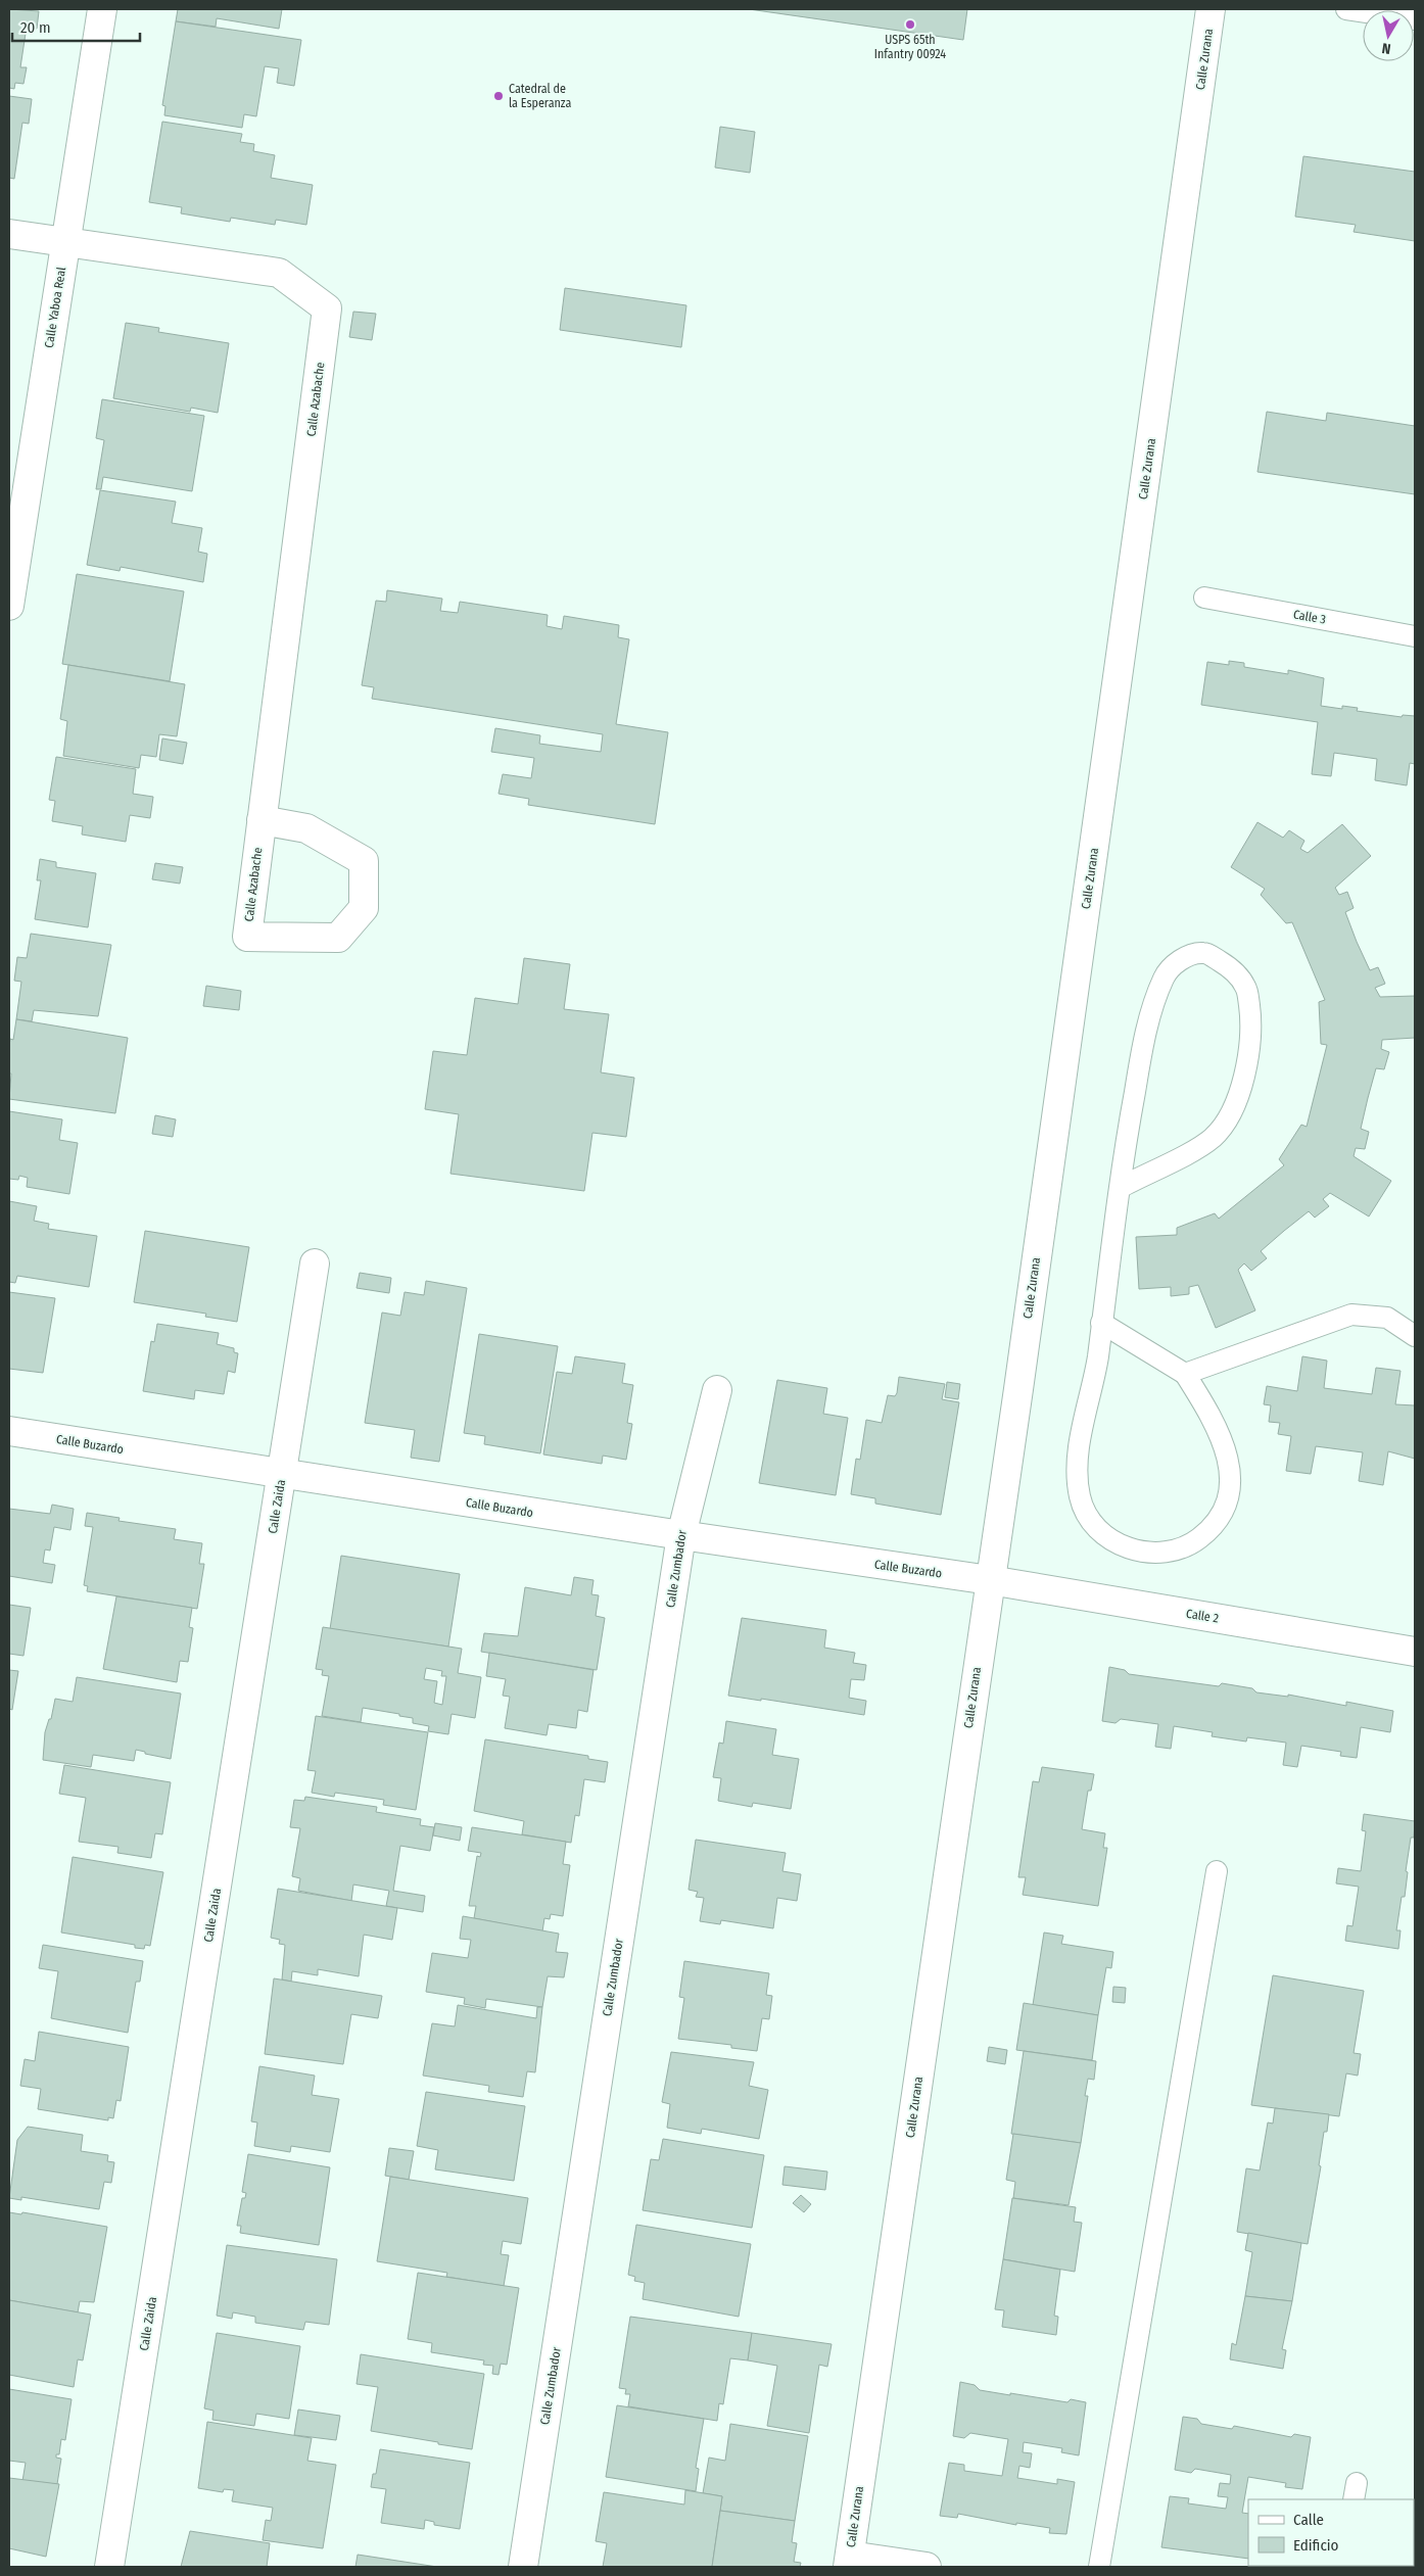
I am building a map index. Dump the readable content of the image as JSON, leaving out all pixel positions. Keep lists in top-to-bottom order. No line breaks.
{"streets":{"street":["Calle Zurana","Calle Yaboa Real","Calle Azabache","Calle Buzardo","Calle Zaida","Calle Zumbador","Calle 2"],"lane":["Calle 3"]},"crossings":[["Calle Zurana","Calle Buzardo"],["Calle Zurana","Calle 2"],["Calle Yaboa Real","Calle Azabache"],["Calle Buzardo","Calle Zaida"],["Calle Buzardo","Calle Zumbador"],["Calle Buzardo","Calle 2"]],"places":["USPS 65th Infantry 00924","Catedral de la Esperanza"],"legend":["Calle","Edificio"],"scale_bar":"20 m","north":"bottom"}
